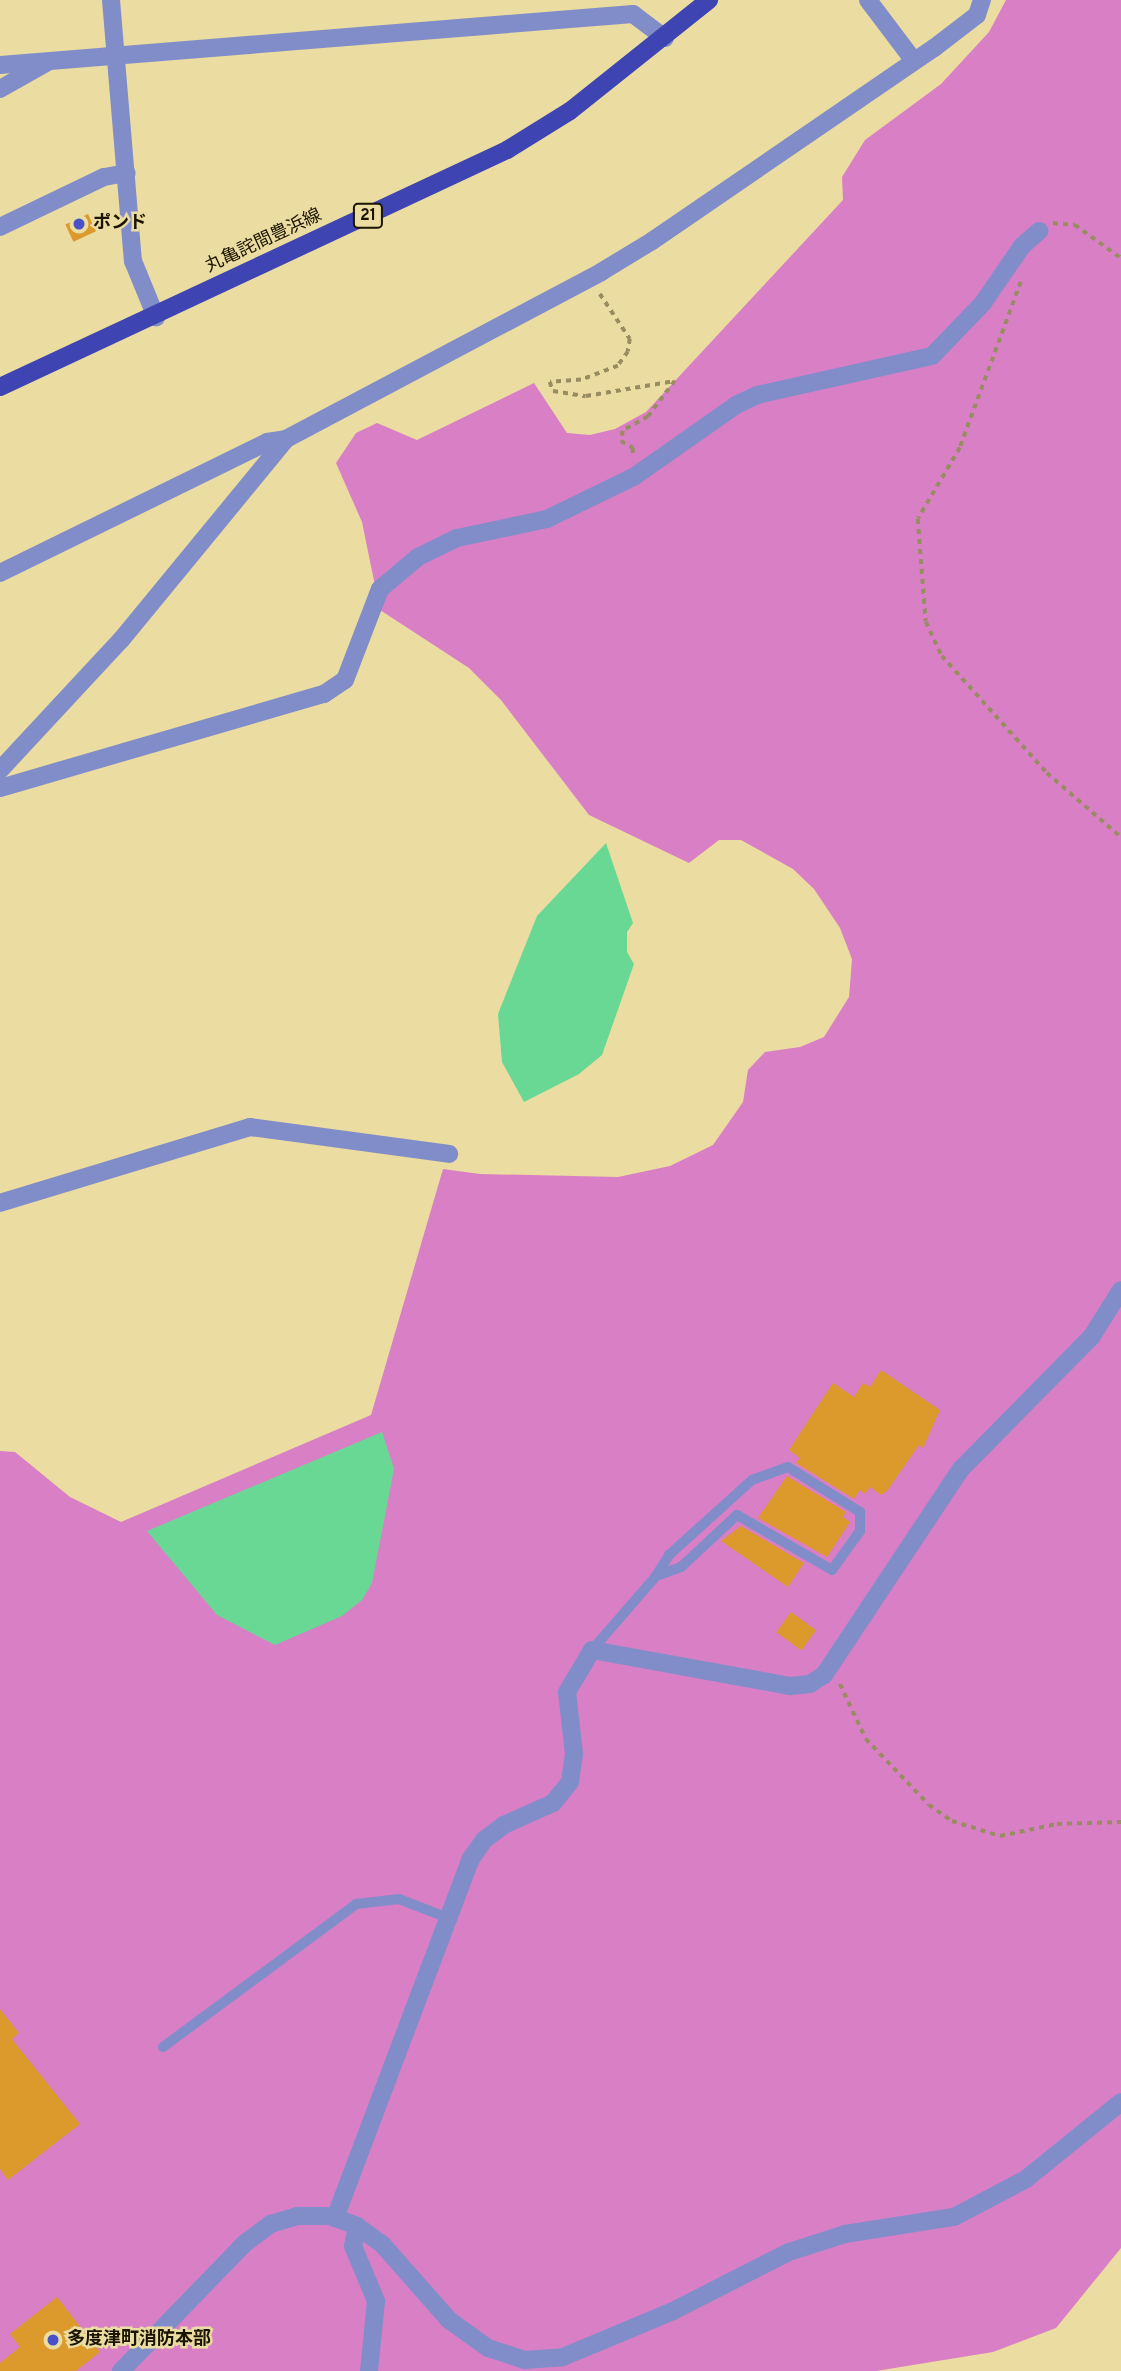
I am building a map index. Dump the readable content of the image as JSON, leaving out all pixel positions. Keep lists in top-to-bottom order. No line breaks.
{"streets":{"main road":["21","丸亀詫間豊浜線"]},"places":["ポンド","多度津町消防本部"]}
